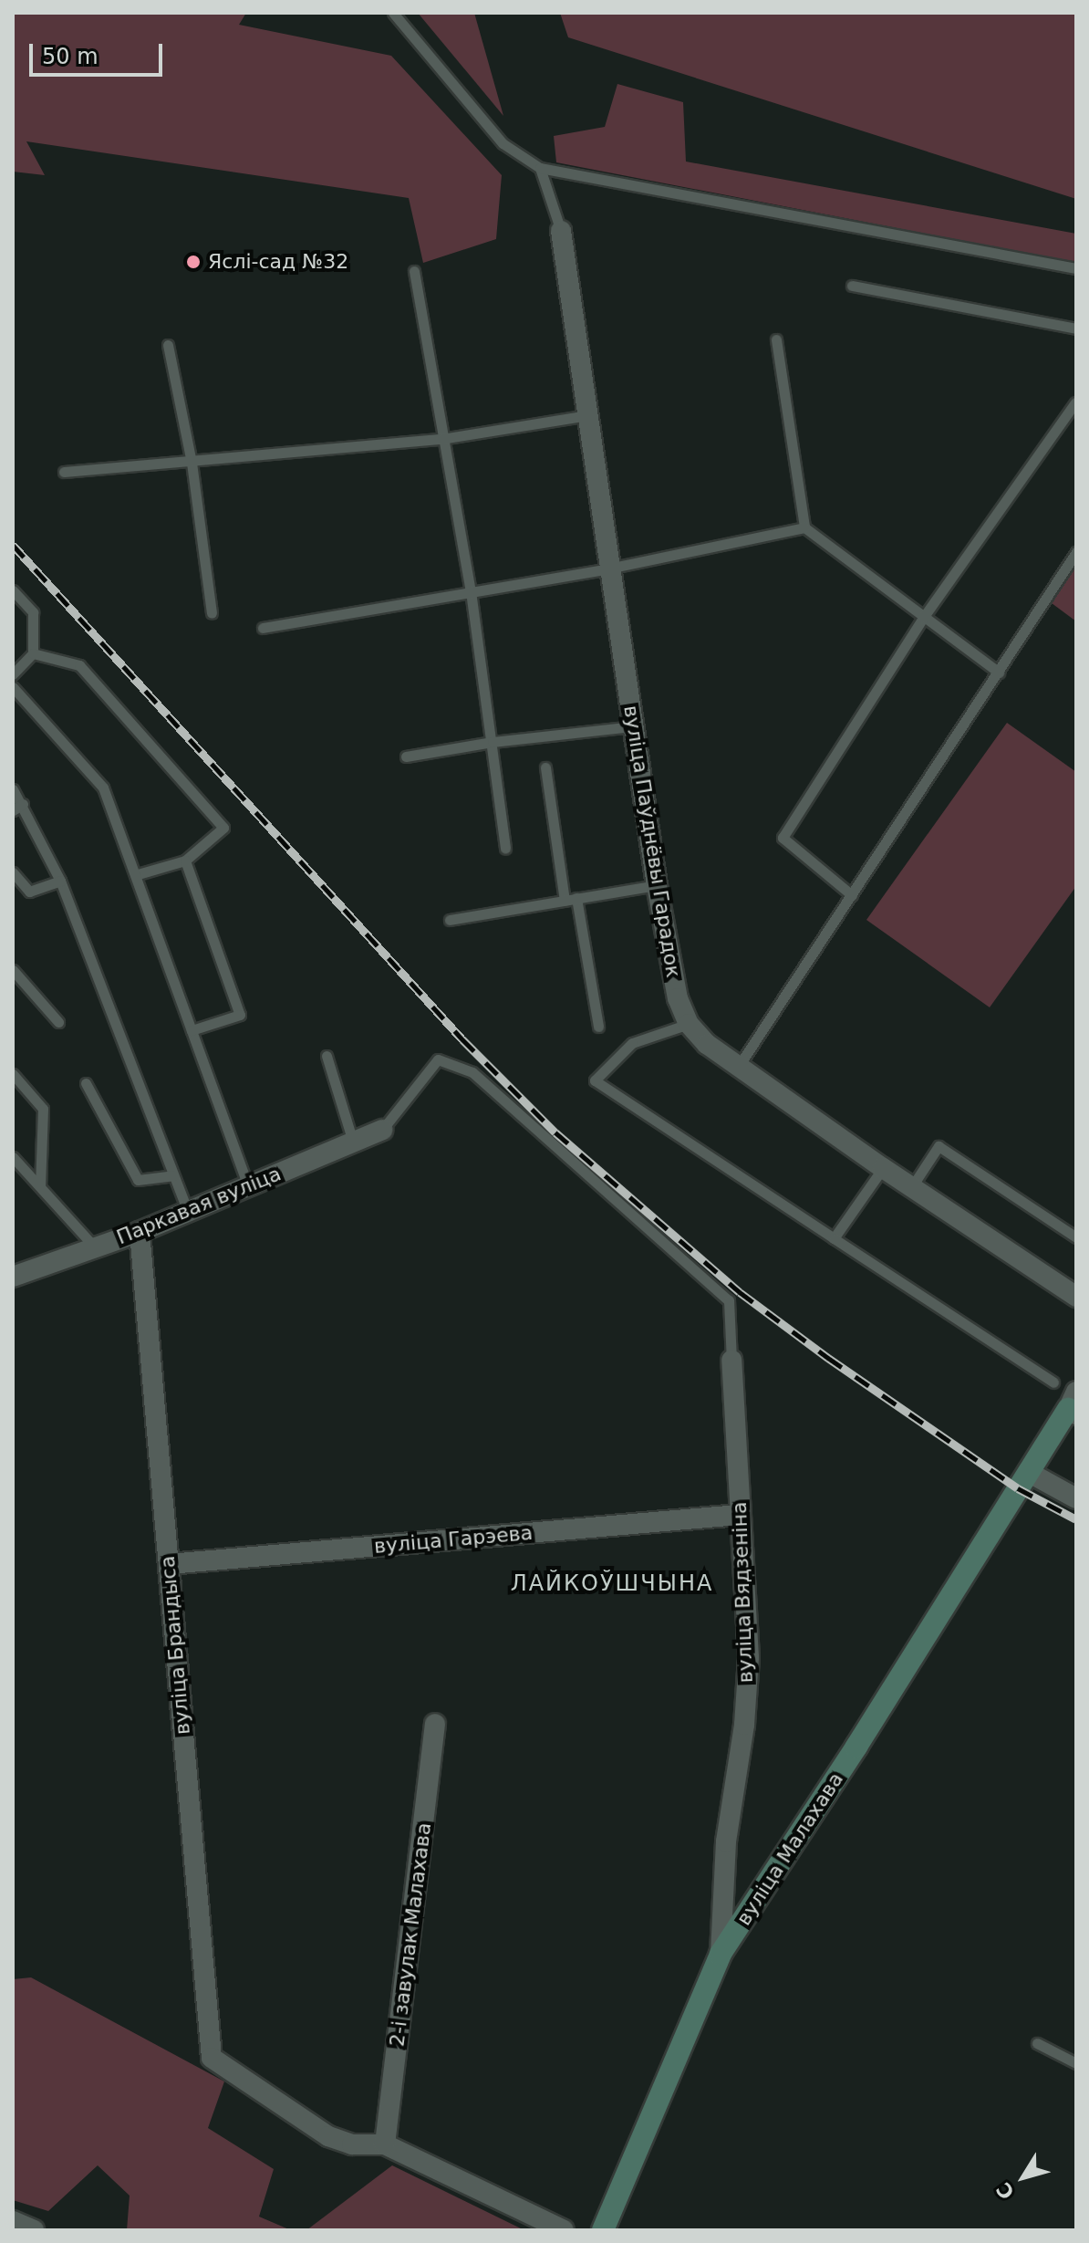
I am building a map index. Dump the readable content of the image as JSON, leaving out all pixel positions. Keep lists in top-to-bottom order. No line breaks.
{"streets":{"street":["вуліца Паўднёвы Гарадок","Паркавая вуліца","вуліца Гарэева","вуліца Вядзеніна","вуліца Брандыса","вуліца Малахава","2-і завулак Малахава"]},"crossings":[["Паркавая вуліца","вуліца Брандыса"],["вуліца Гарэева","вуліца Вядзеніна"],["вуліца Гарэева","вуліца Брандыса"],["вуліца Вядзеніна","вуліца Малахава"],["вуліца Брандыса","2-і завулак Малахава"]],"districts":["ЛАЙКОЎШЧЫНА"],"places":["Яслі-сад №32"],"scale_bar":"50 m","north":"bottom left"}
